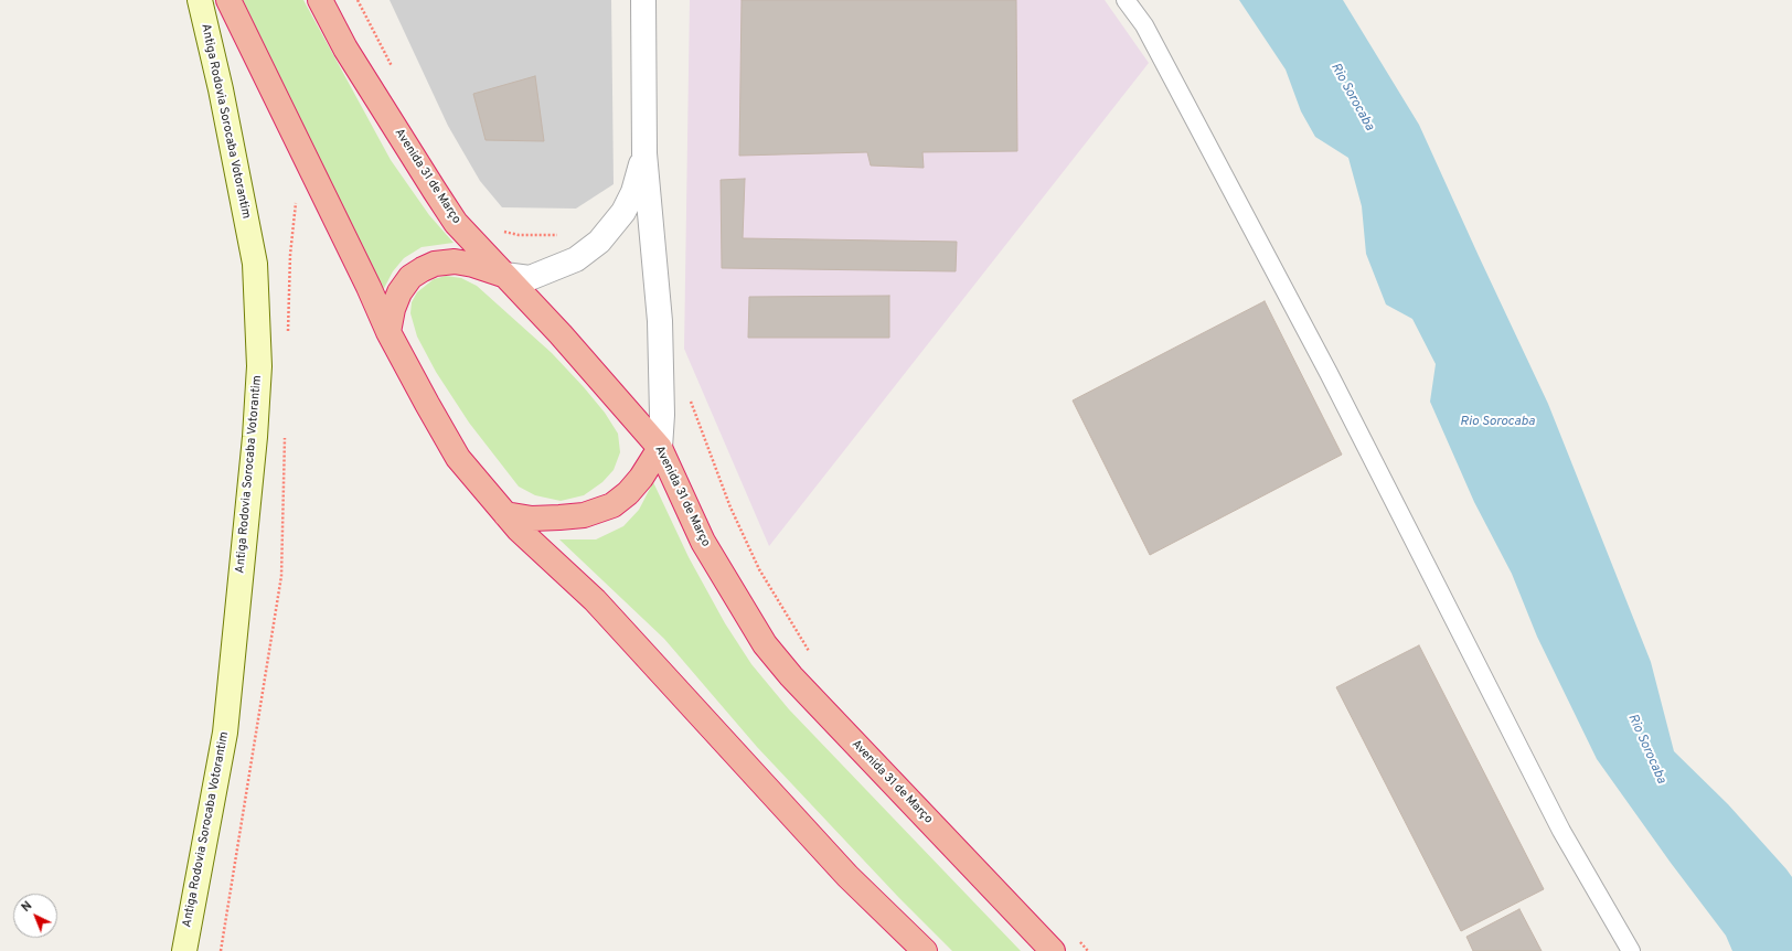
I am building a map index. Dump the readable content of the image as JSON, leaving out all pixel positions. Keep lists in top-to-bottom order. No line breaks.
{"streets":{"highway":["Avenida 31 de Março"],"main road":["Antiga Rodovia Sorocaba Votorantim"]},"water":["Rio Sorocaba"],"north":"top left"}
